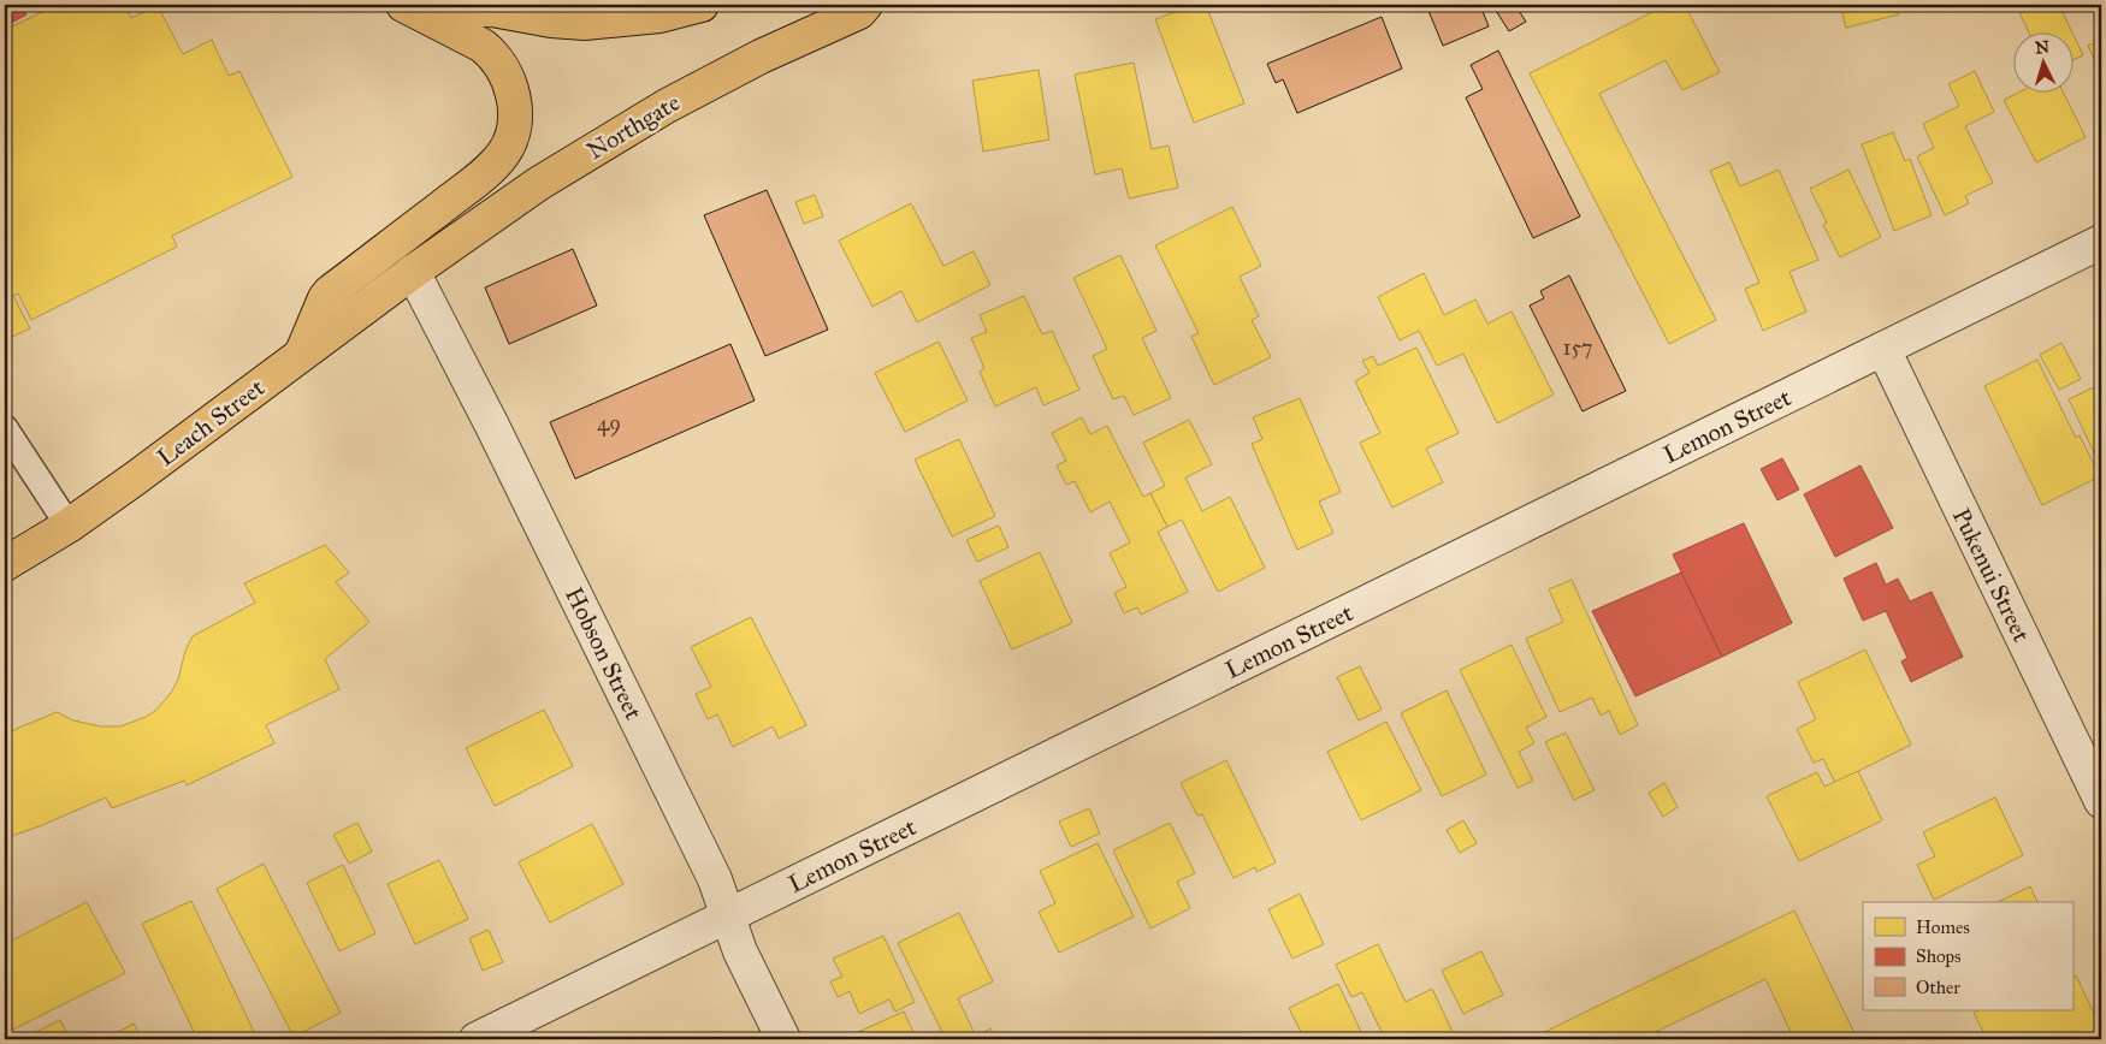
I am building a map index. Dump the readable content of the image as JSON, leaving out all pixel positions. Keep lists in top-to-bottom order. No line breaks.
{"streets":{"highway":["Northgate","Leach Street"],"street":["Lemon Street","Pukenui Street","Hobson Street"]},"crossings":[["Northgate","Leach Street"],["Northgate","Hobson Street"],["Leach Street","Hobson Street"],["Lemon Street","Pukenui Street"],["Lemon Street","Hobson Street"]],"house_numbers":["157","49"],"legend":["Homes","Shops","Other"],"north":"top"}
